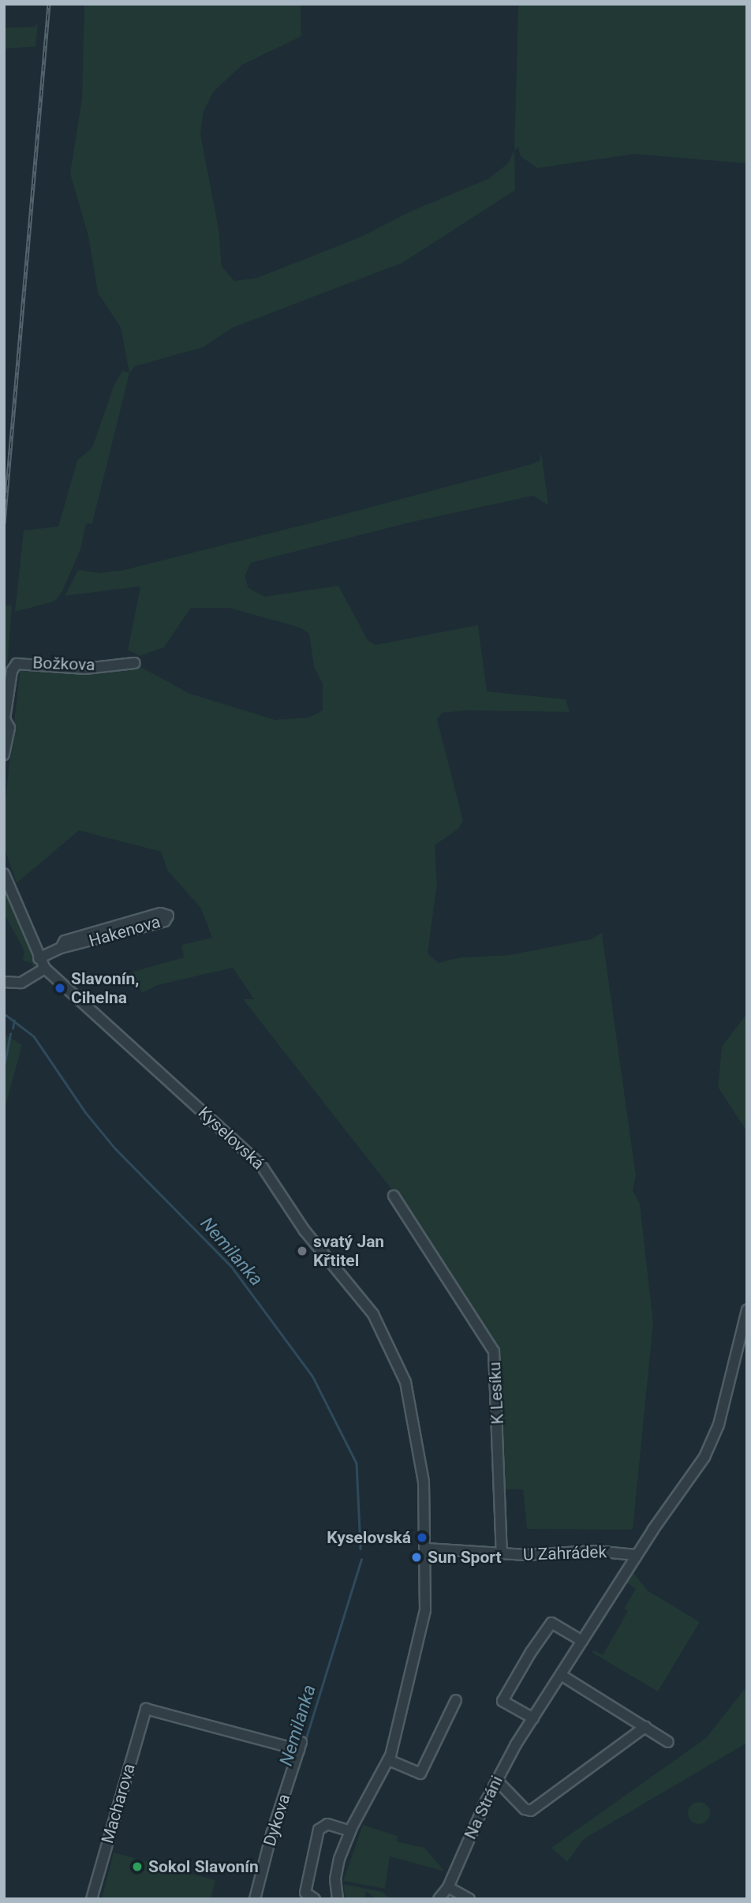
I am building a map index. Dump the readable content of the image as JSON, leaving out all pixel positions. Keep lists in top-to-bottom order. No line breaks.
{"streets":{"street":["Božkova","Hakenova","Kyselovská","K Lesíku","U Zahrádek","Macharova","Na Stráni","Dykova"]},"crossings":[["Kyselovská","U Zahrádek"],["K Lesíku","U Zahrádek"],["U Zahrádek","Na Stráni"],["Macharova","Dykova"]],"water":["Nemilanka"],"places":["Slavonín, Cihelna","svatý Jan Křtitel","Kyselovská","Sun Sport","Sokol Slavonín"]}
